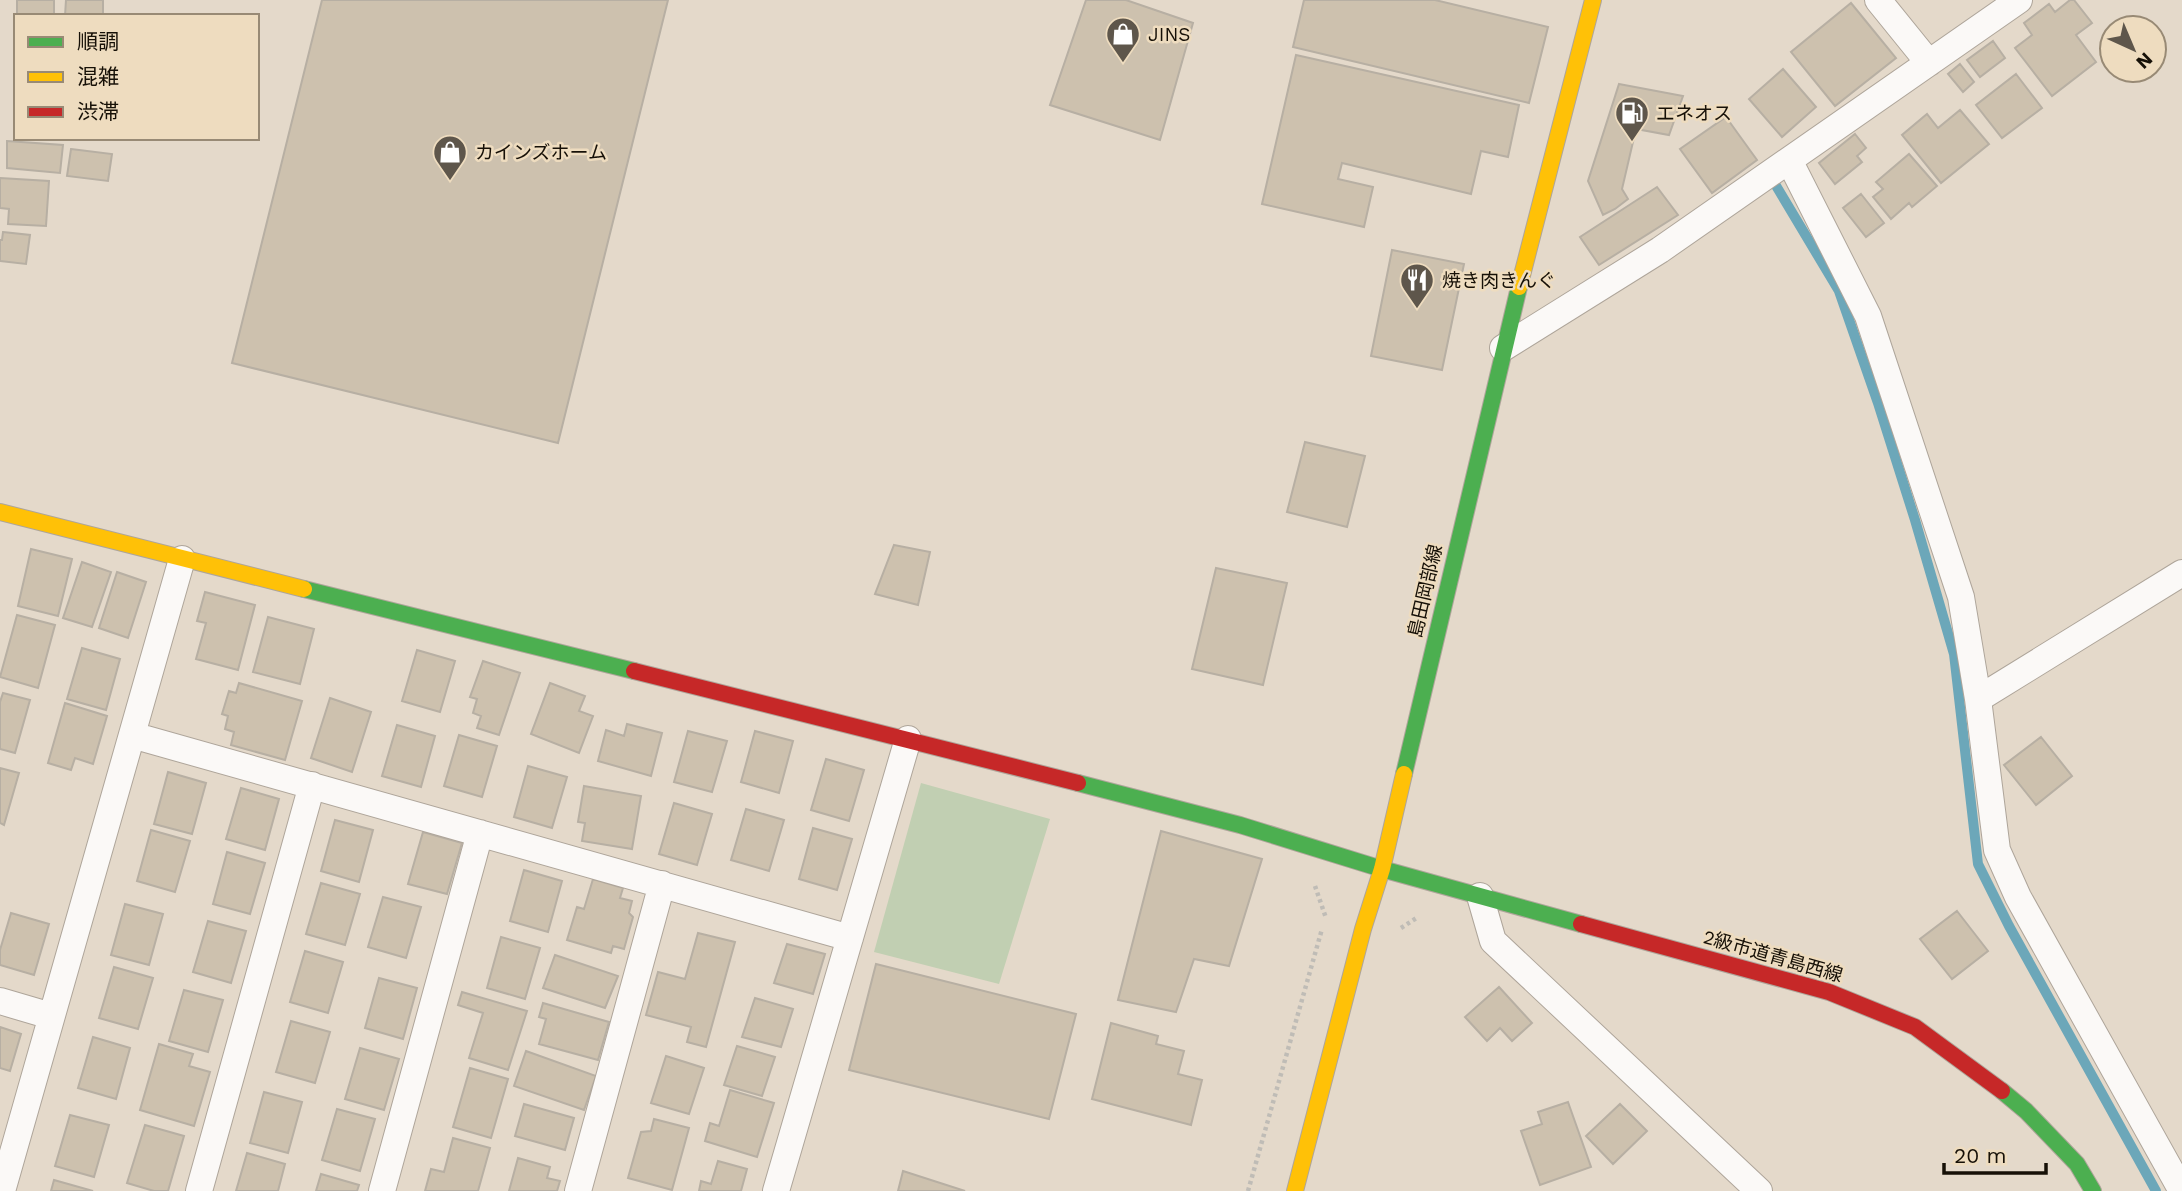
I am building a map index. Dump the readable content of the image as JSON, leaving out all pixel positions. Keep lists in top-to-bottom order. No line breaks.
{"streets":{"street":["島田岡部線","2級市道青島西線"]},"crossings":[["島田岡部線","2級市道青島西線"]],"places":{"shop":["JINS","カインズホーム"],"fuel station":["エネオス"],"restaurant":["焼き肉きんぐ"]},"legend":["順調","混雑","渋滞"],"scale_bar":"20 m","north":"bottom right"}
